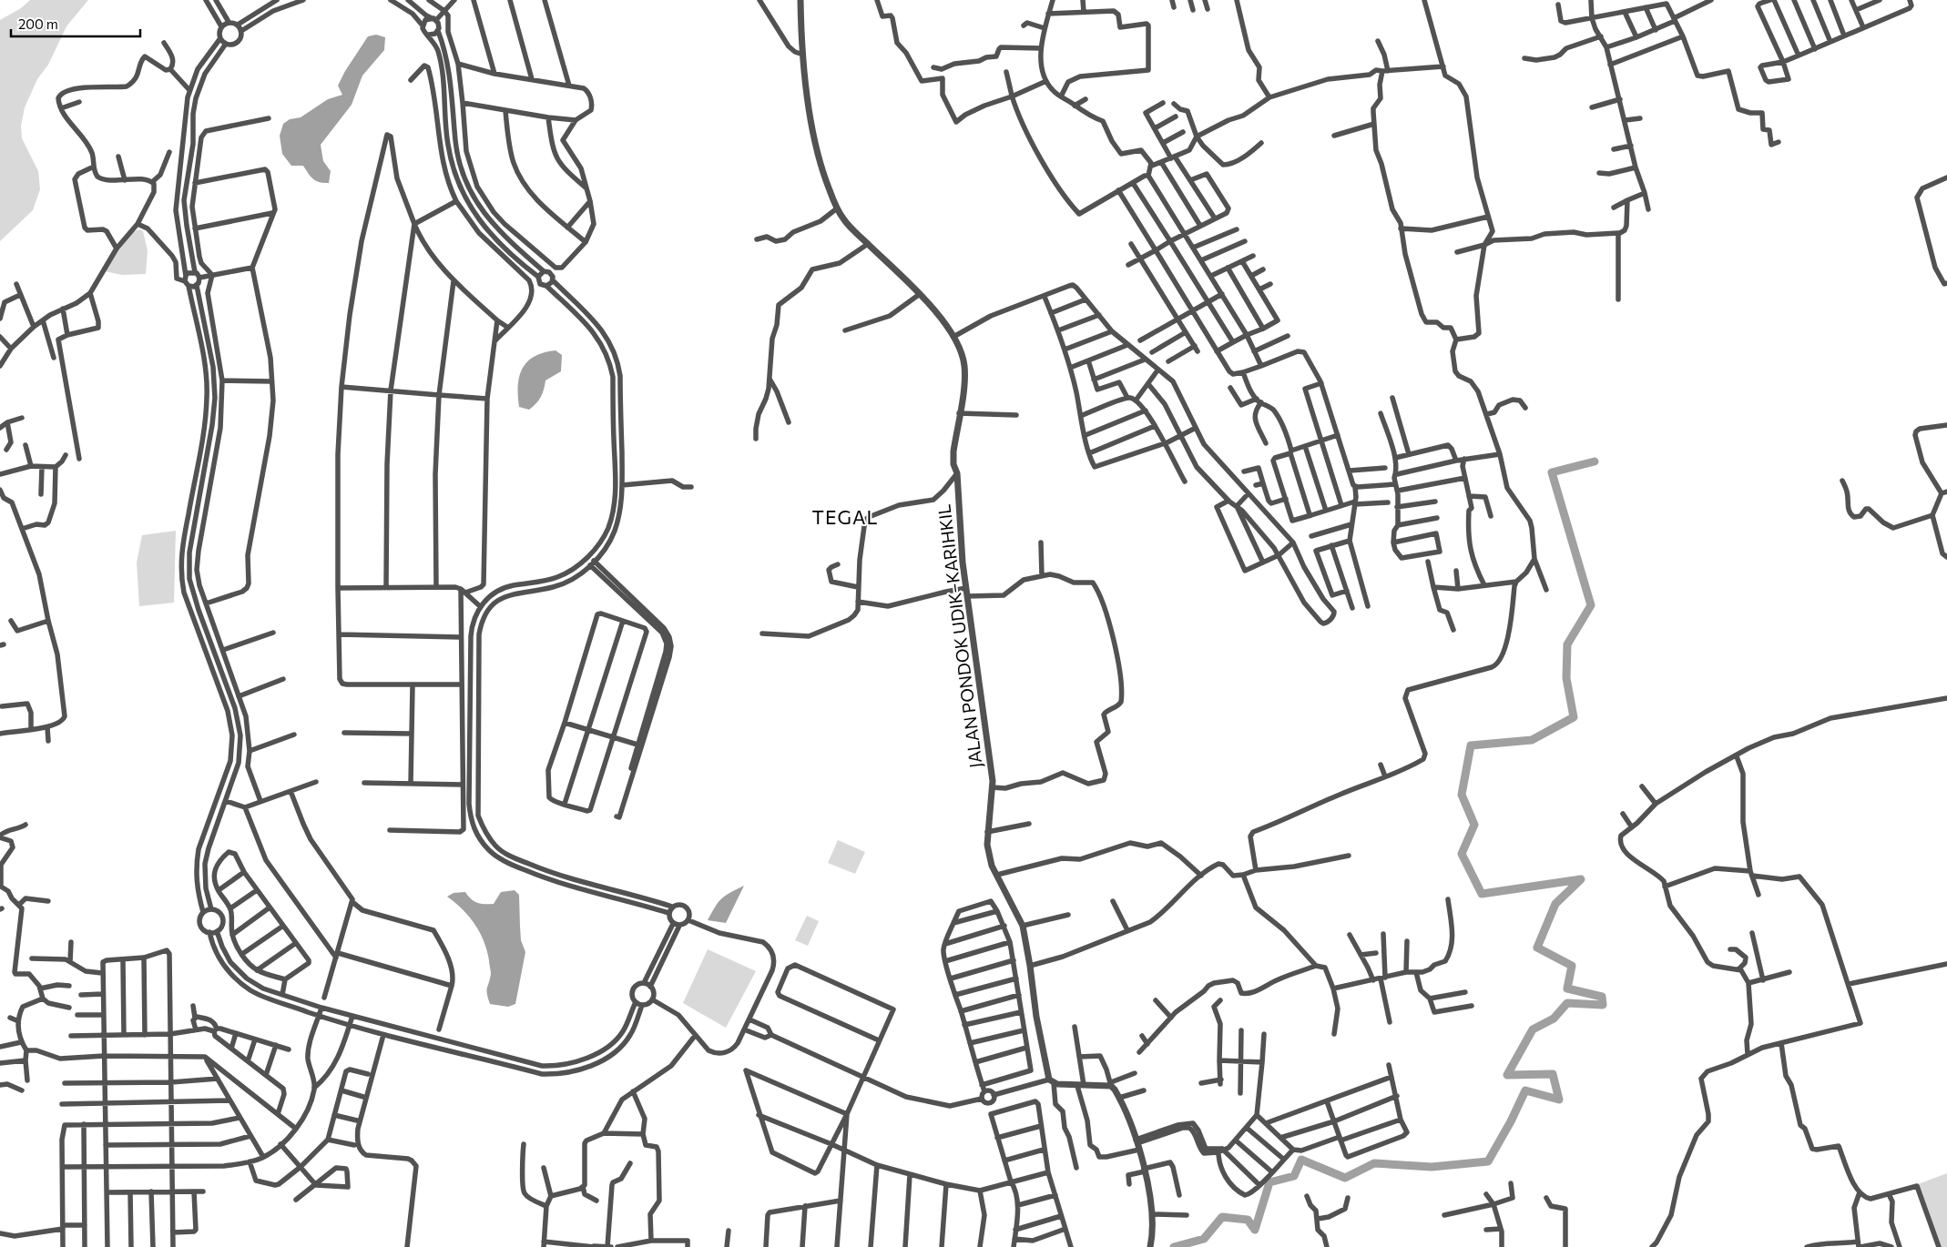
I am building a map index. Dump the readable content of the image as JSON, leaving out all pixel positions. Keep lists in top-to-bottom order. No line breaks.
{"streets":{"street":["JALAN PONDOK UDIK–KARIHKIL"]},"districts":["TEGAL"],"scale_bar":"200 m"}
